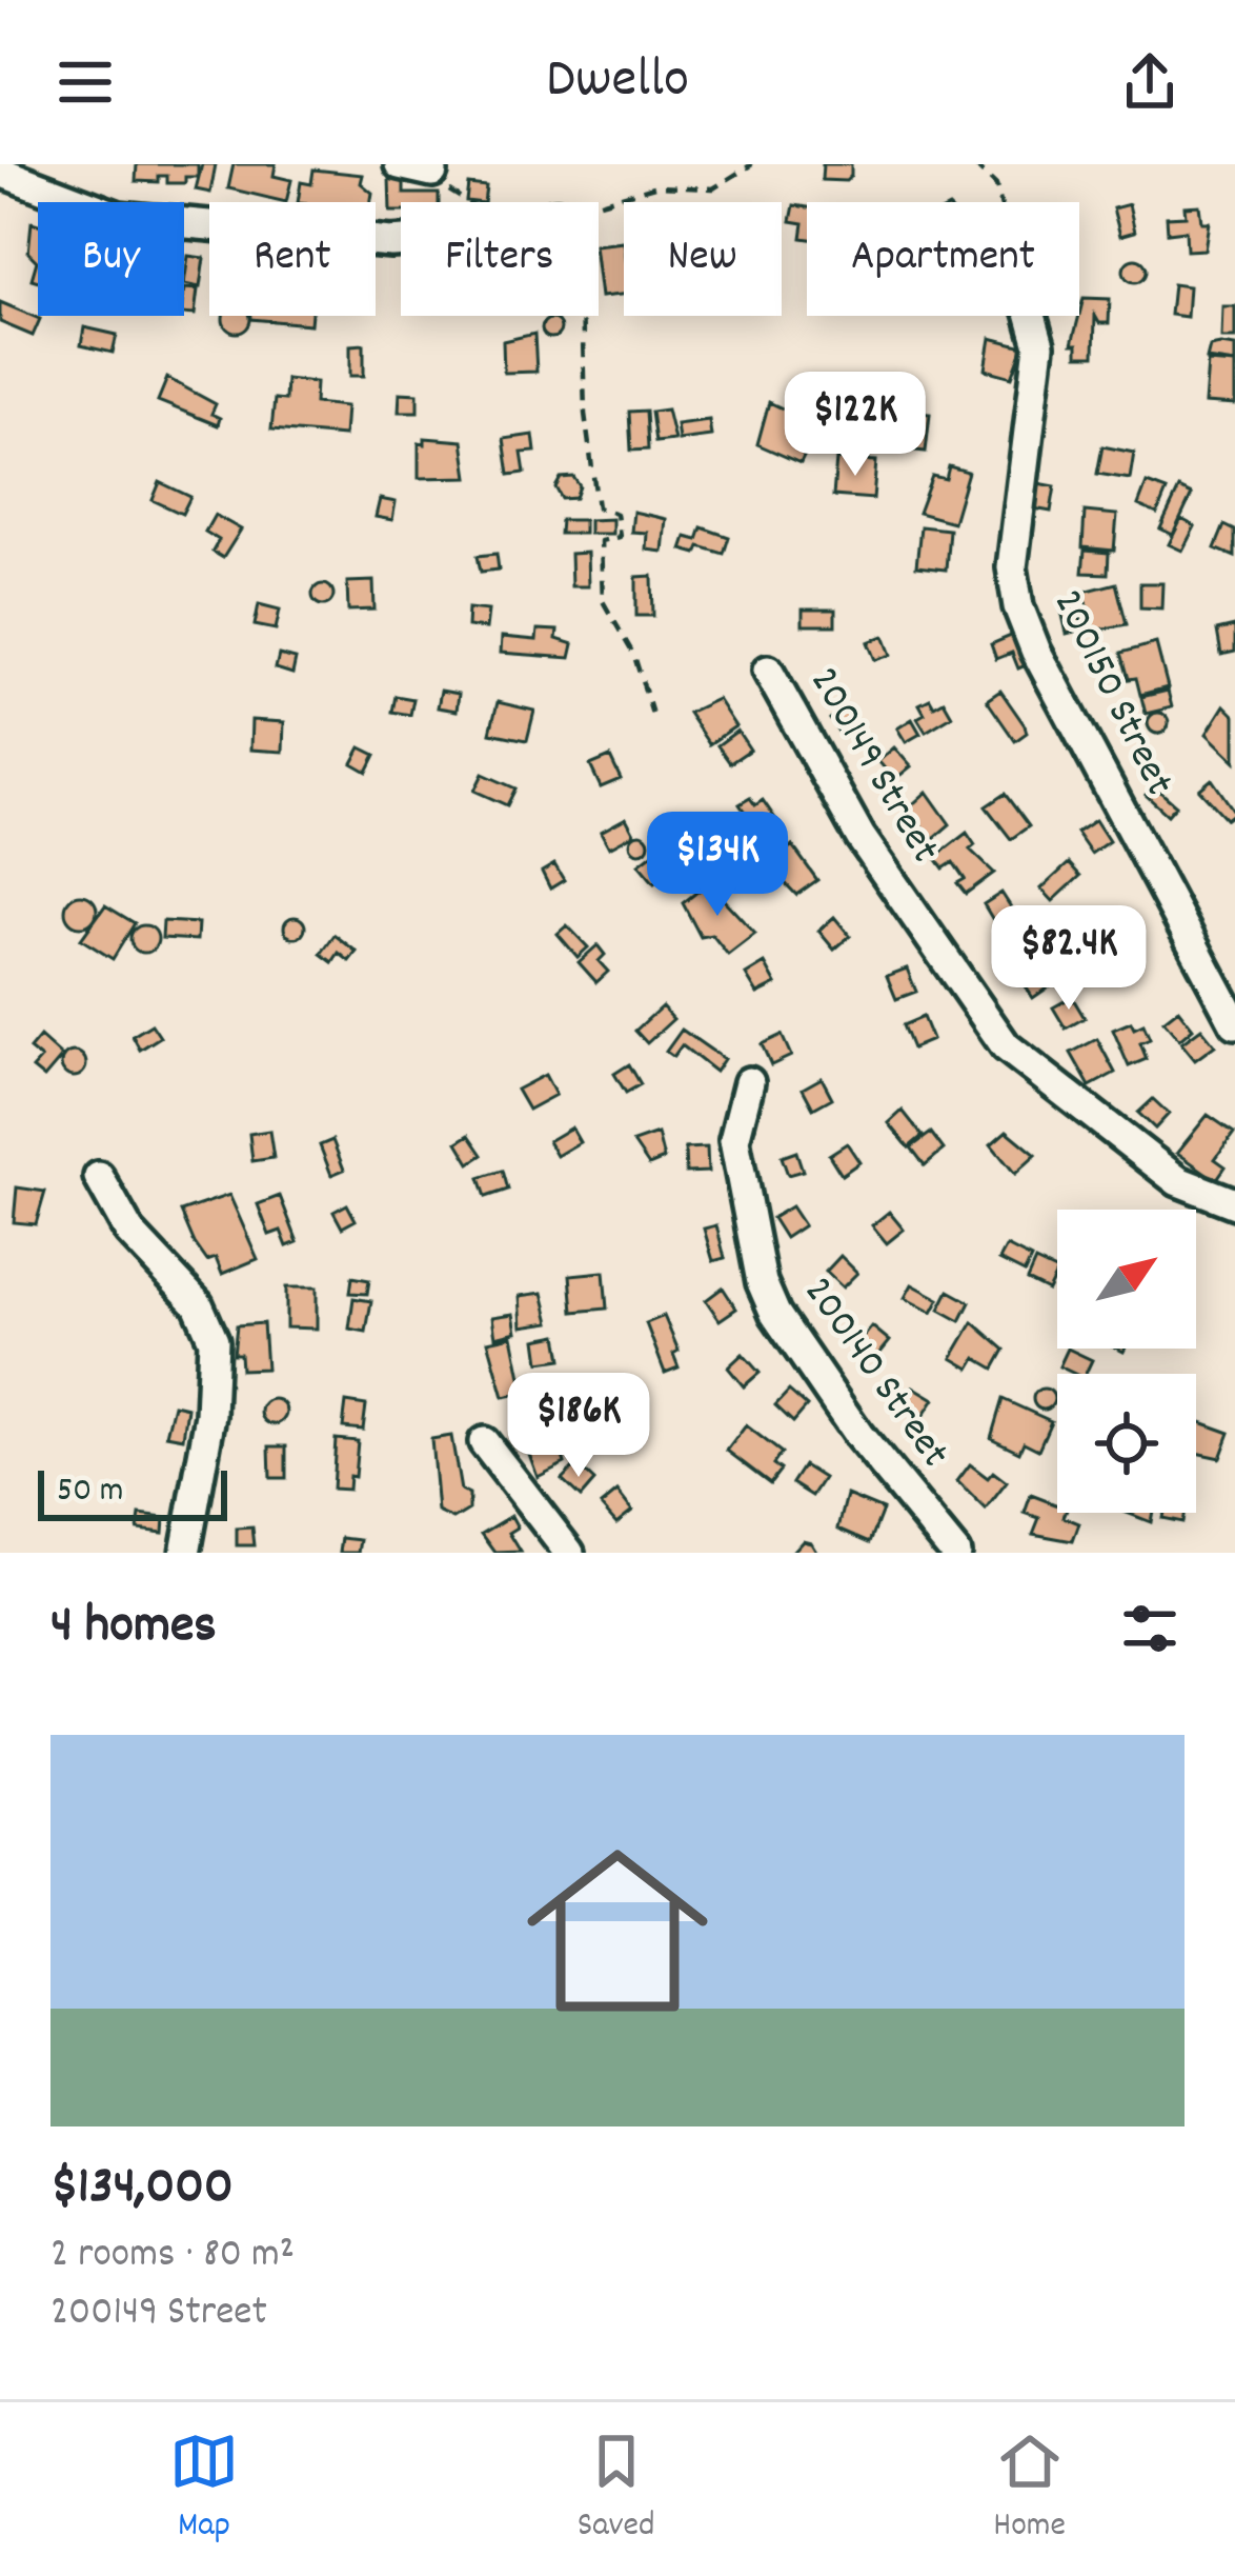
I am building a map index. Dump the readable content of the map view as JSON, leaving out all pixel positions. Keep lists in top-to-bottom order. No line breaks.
{"streets":{"street":["200150 Street","200149 Street","200140 Street"]},"scale_bar":"50 m","north":"top right","page":{"header":"Dwello","chip":["Buy","Rent","Filters","New","Apartment"],"price":["$122K","$134K","$82.4K","$186K"],"scale":"50 m","heading":"4 homes","list":[{"name":"$134,000","note":"2 rooms · 80 m² · 200149 Street"}],"tabs":["Map","Saved","Home"]}}
